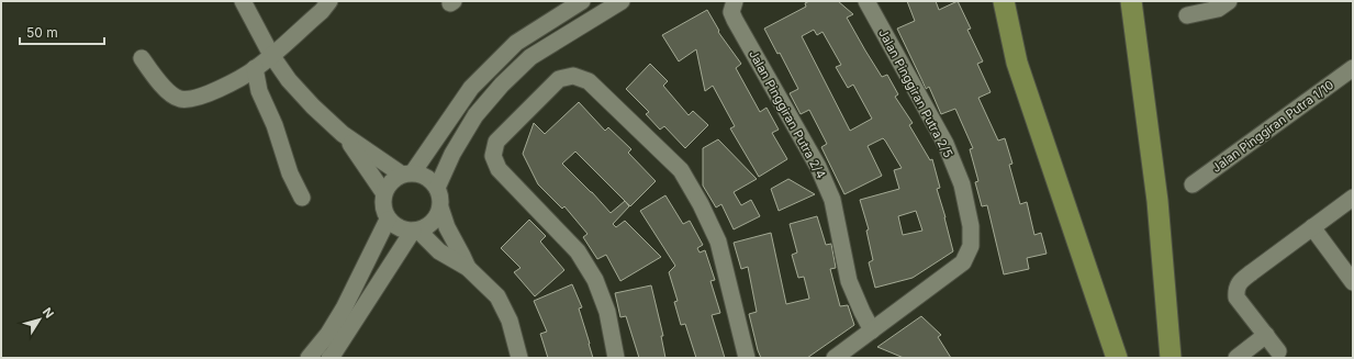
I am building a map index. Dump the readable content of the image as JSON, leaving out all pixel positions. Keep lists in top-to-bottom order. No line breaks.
{"streets":{"street":["Jalan Pinggiran Putra 2/5","Jalan Pinggiran Putra 2/4","Jalan Pinggiran Putra 1/10"]},"crossings":[["Jalan Pinggiran Putra 2/5","Jalan Pinggiran Putra 2/4"]],"scale_bar":"50 m","north":"top right"}
